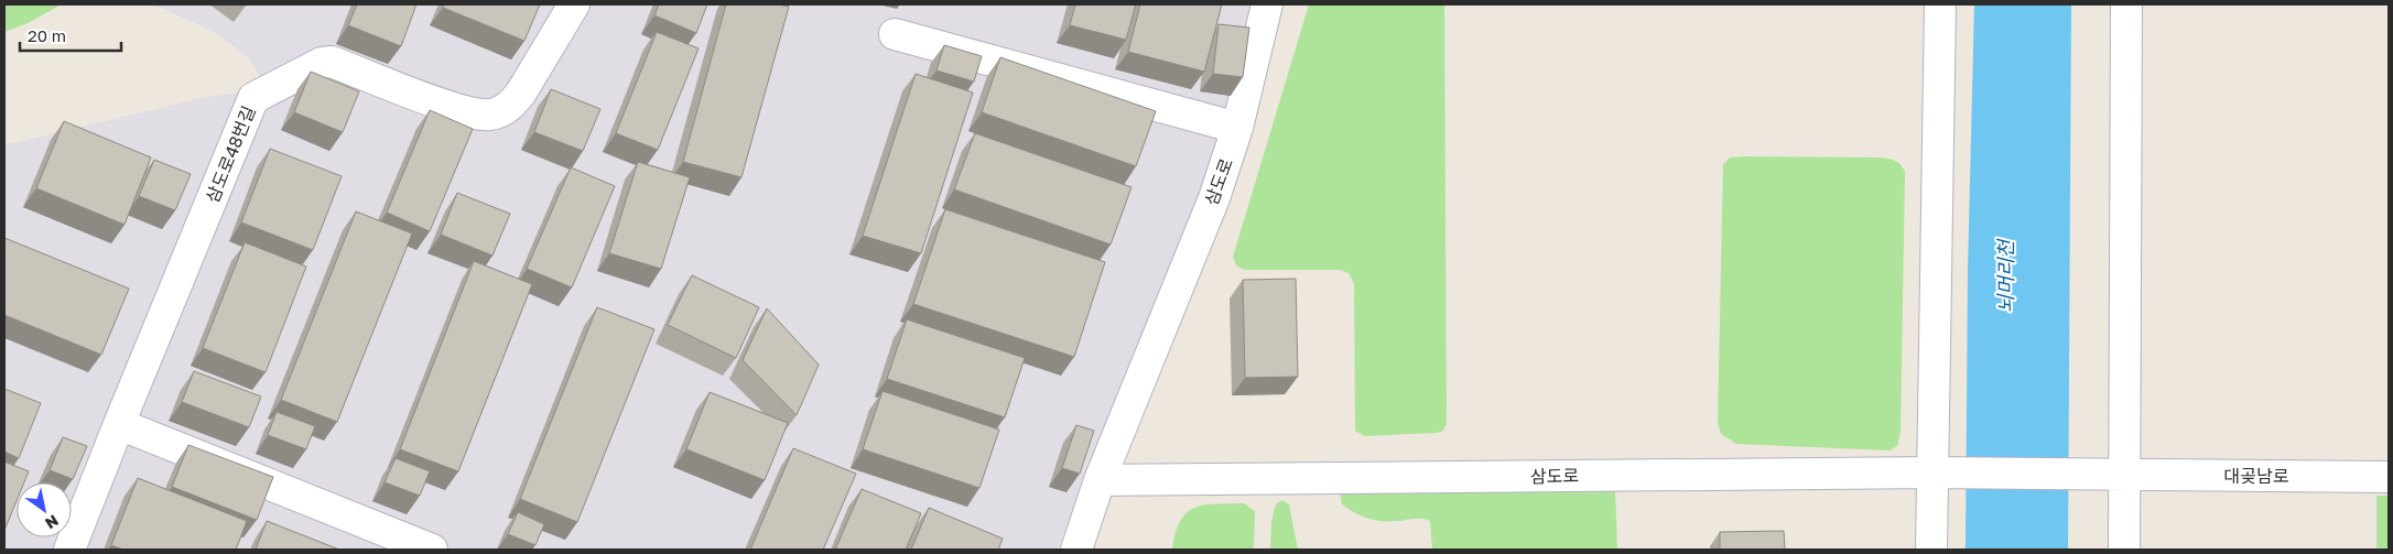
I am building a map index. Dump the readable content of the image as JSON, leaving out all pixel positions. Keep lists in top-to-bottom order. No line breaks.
{"streets":{"street":["삼도로48번길","삼도로","대곶남로"]},"crossings":[["삼도로","대곶남로"]],"water":["뇌머리천"],"scale_bar":"20 m","north":"bottom right"}
